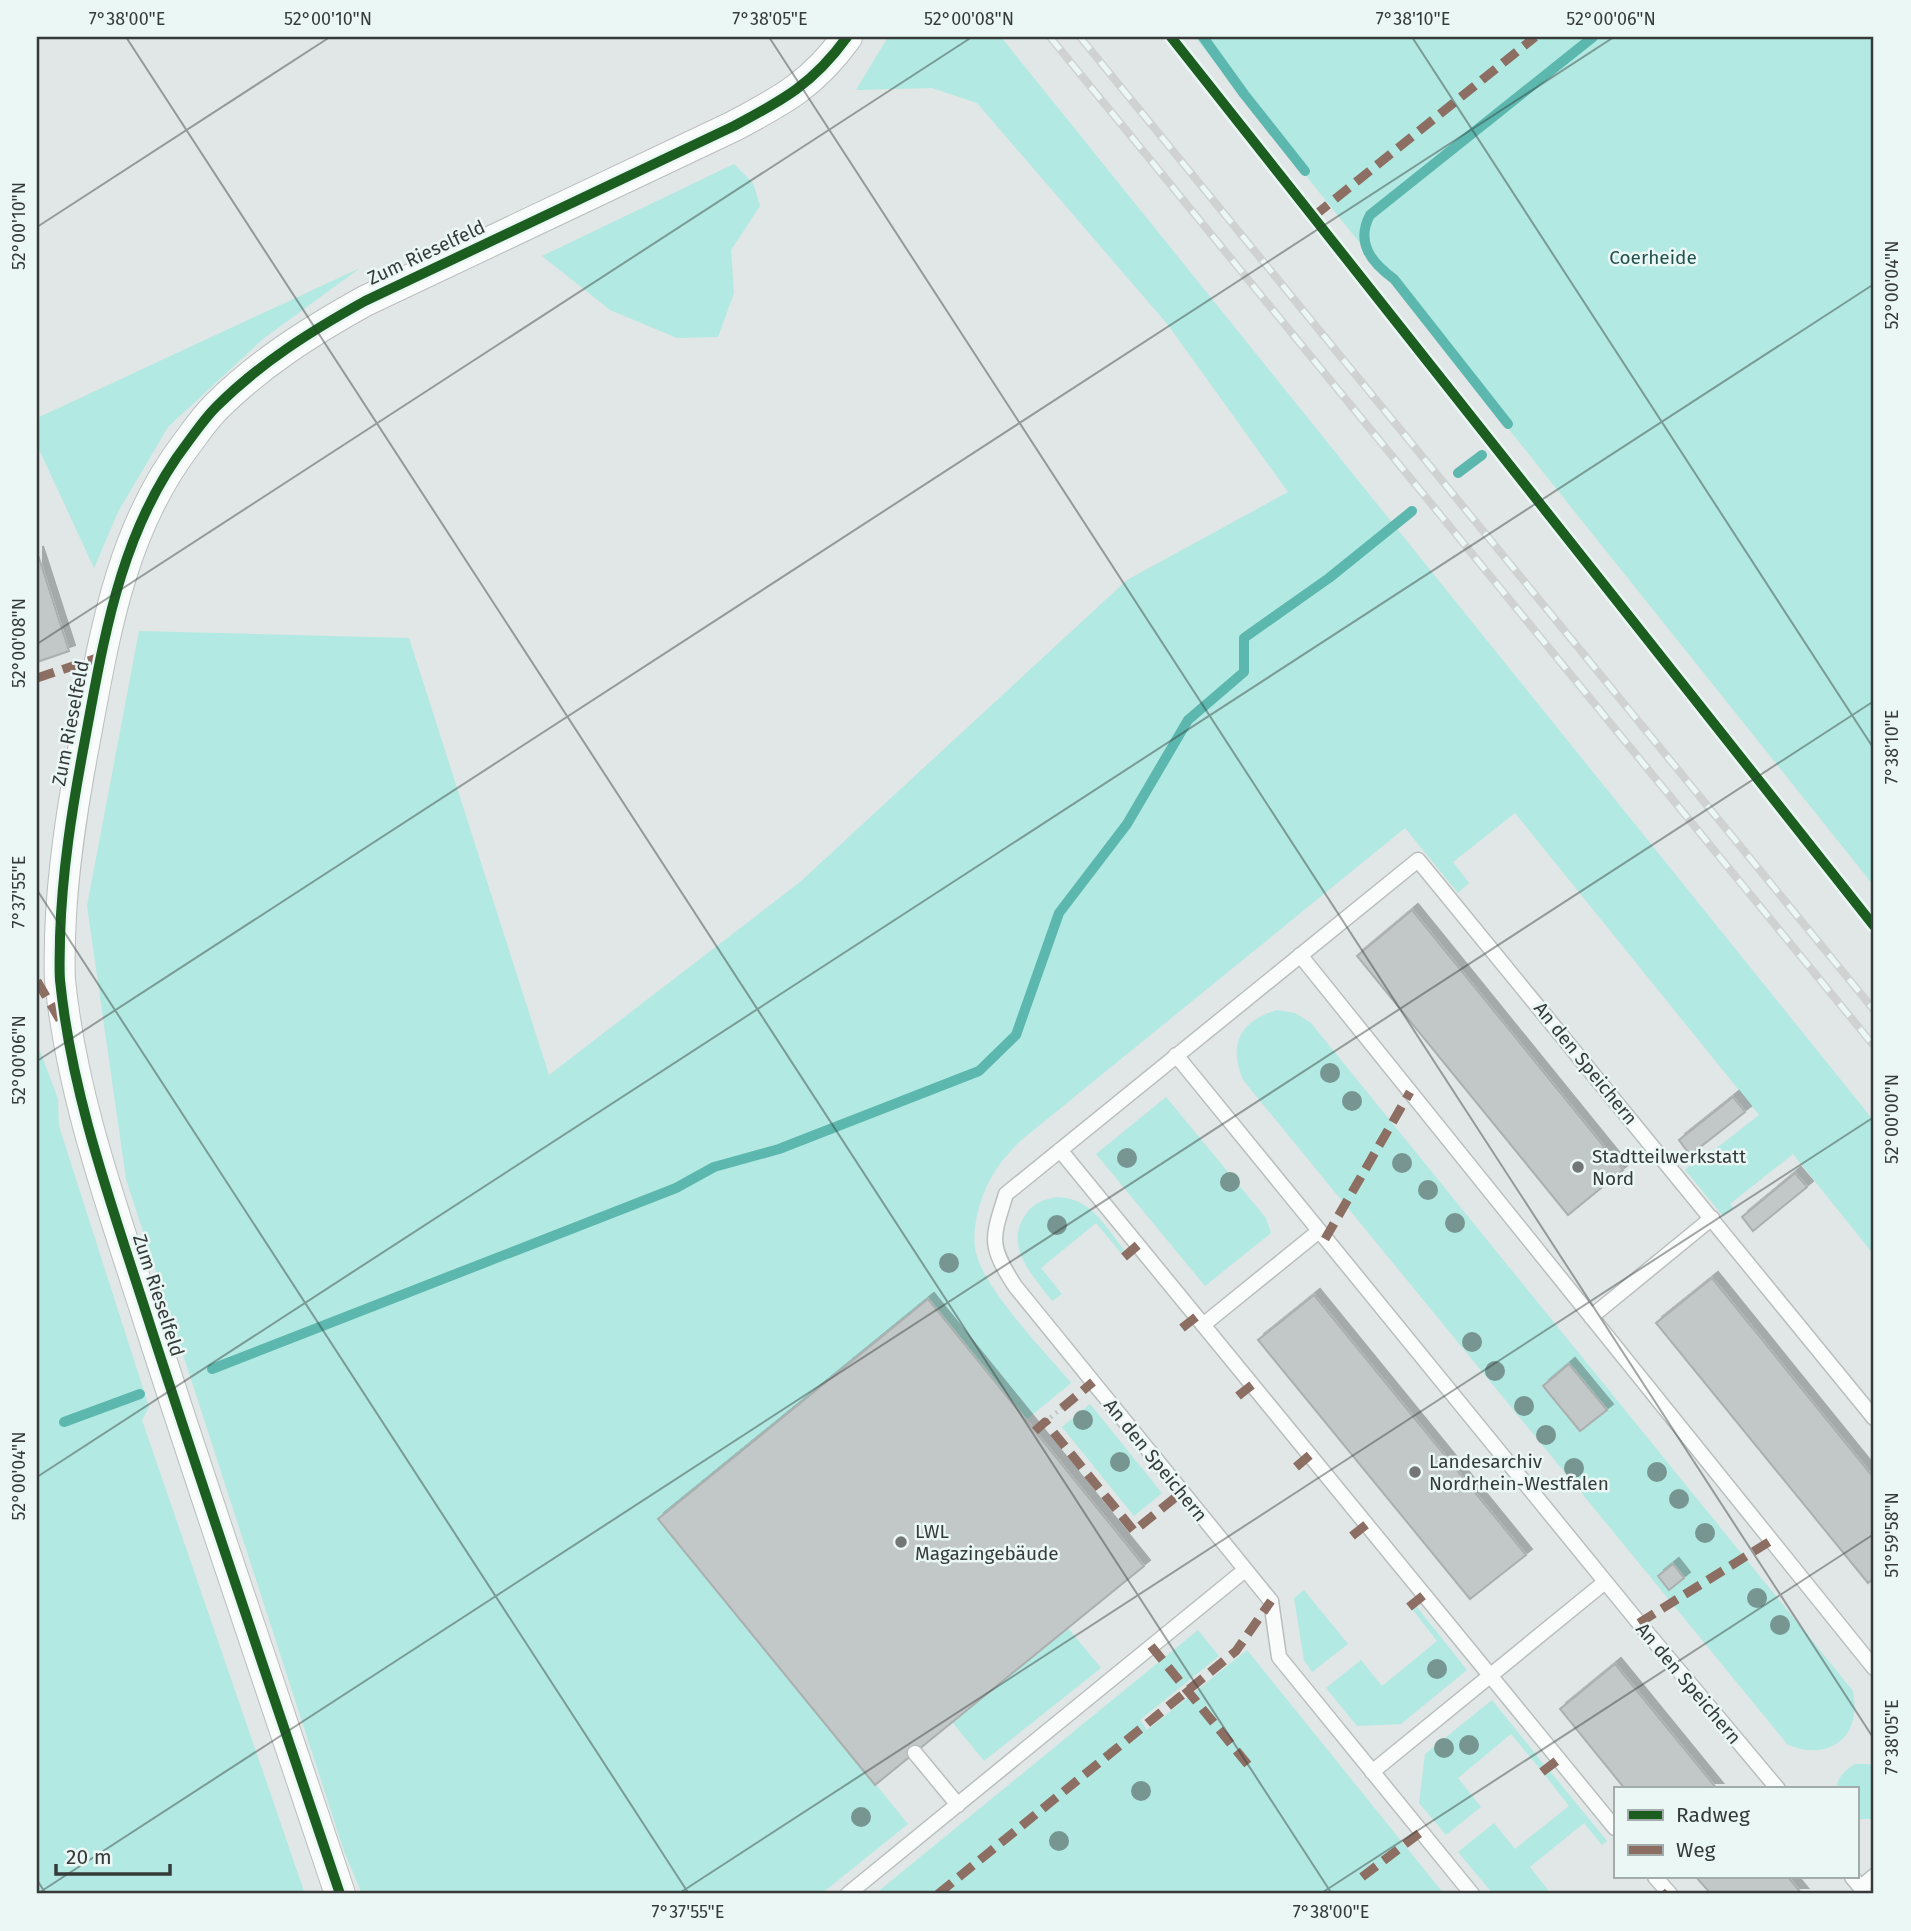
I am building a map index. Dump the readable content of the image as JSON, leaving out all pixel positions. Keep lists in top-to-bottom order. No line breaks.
{"streets":{"street":["Zum Rieselfeld"],"lane":["An den Speichern"]},"parks":["Coerheide"],"places":["Stadtteilwerkstatt Nord","Landesarchiv Nordrhein-Westfalen","LWL Magazingebäude"],"legend":["Radweg","Weg"],"scale_bar":"20 m","coordinates":["7°38'00\"E","52°00'10\"N","7°38'05\"E","52°00'08\"N","7°38'10\"E","52°00'06\"N","52°00'04\"N","7°37'55\"E","52°00'00\"N","51°59'58\"N"]}
